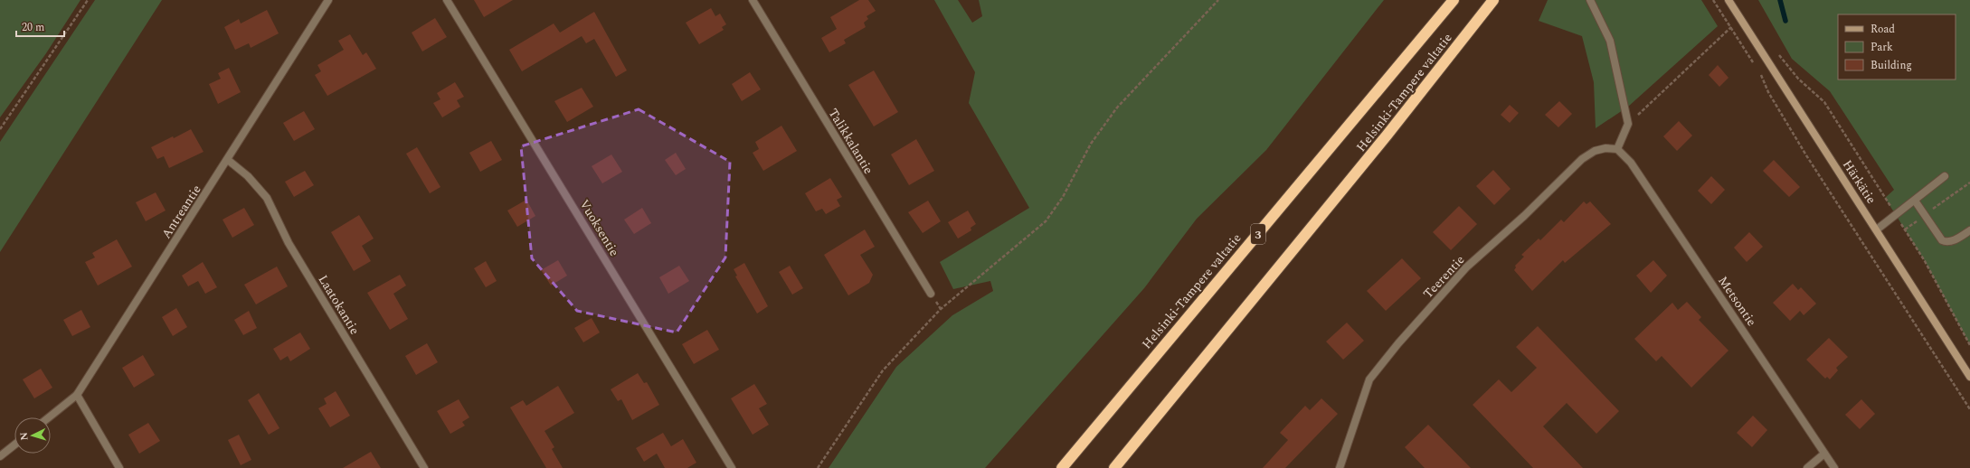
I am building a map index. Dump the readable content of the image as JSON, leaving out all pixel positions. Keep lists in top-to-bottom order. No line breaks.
{"streets":{"highway":["Helsinki-Tampere valtatie","3"],"main road":["Härkätie"],"street":["Talikkalantie","Antreantie","Vuoksentie","Teerentie","Metsontie","Laatokantie"]},"crossings":[["Antreantie","Laatokantie"],["Teerentie","Metsontie"]],"legend":["Road","Park","Building"],"scale_bar":"20 m","north":"left"}
